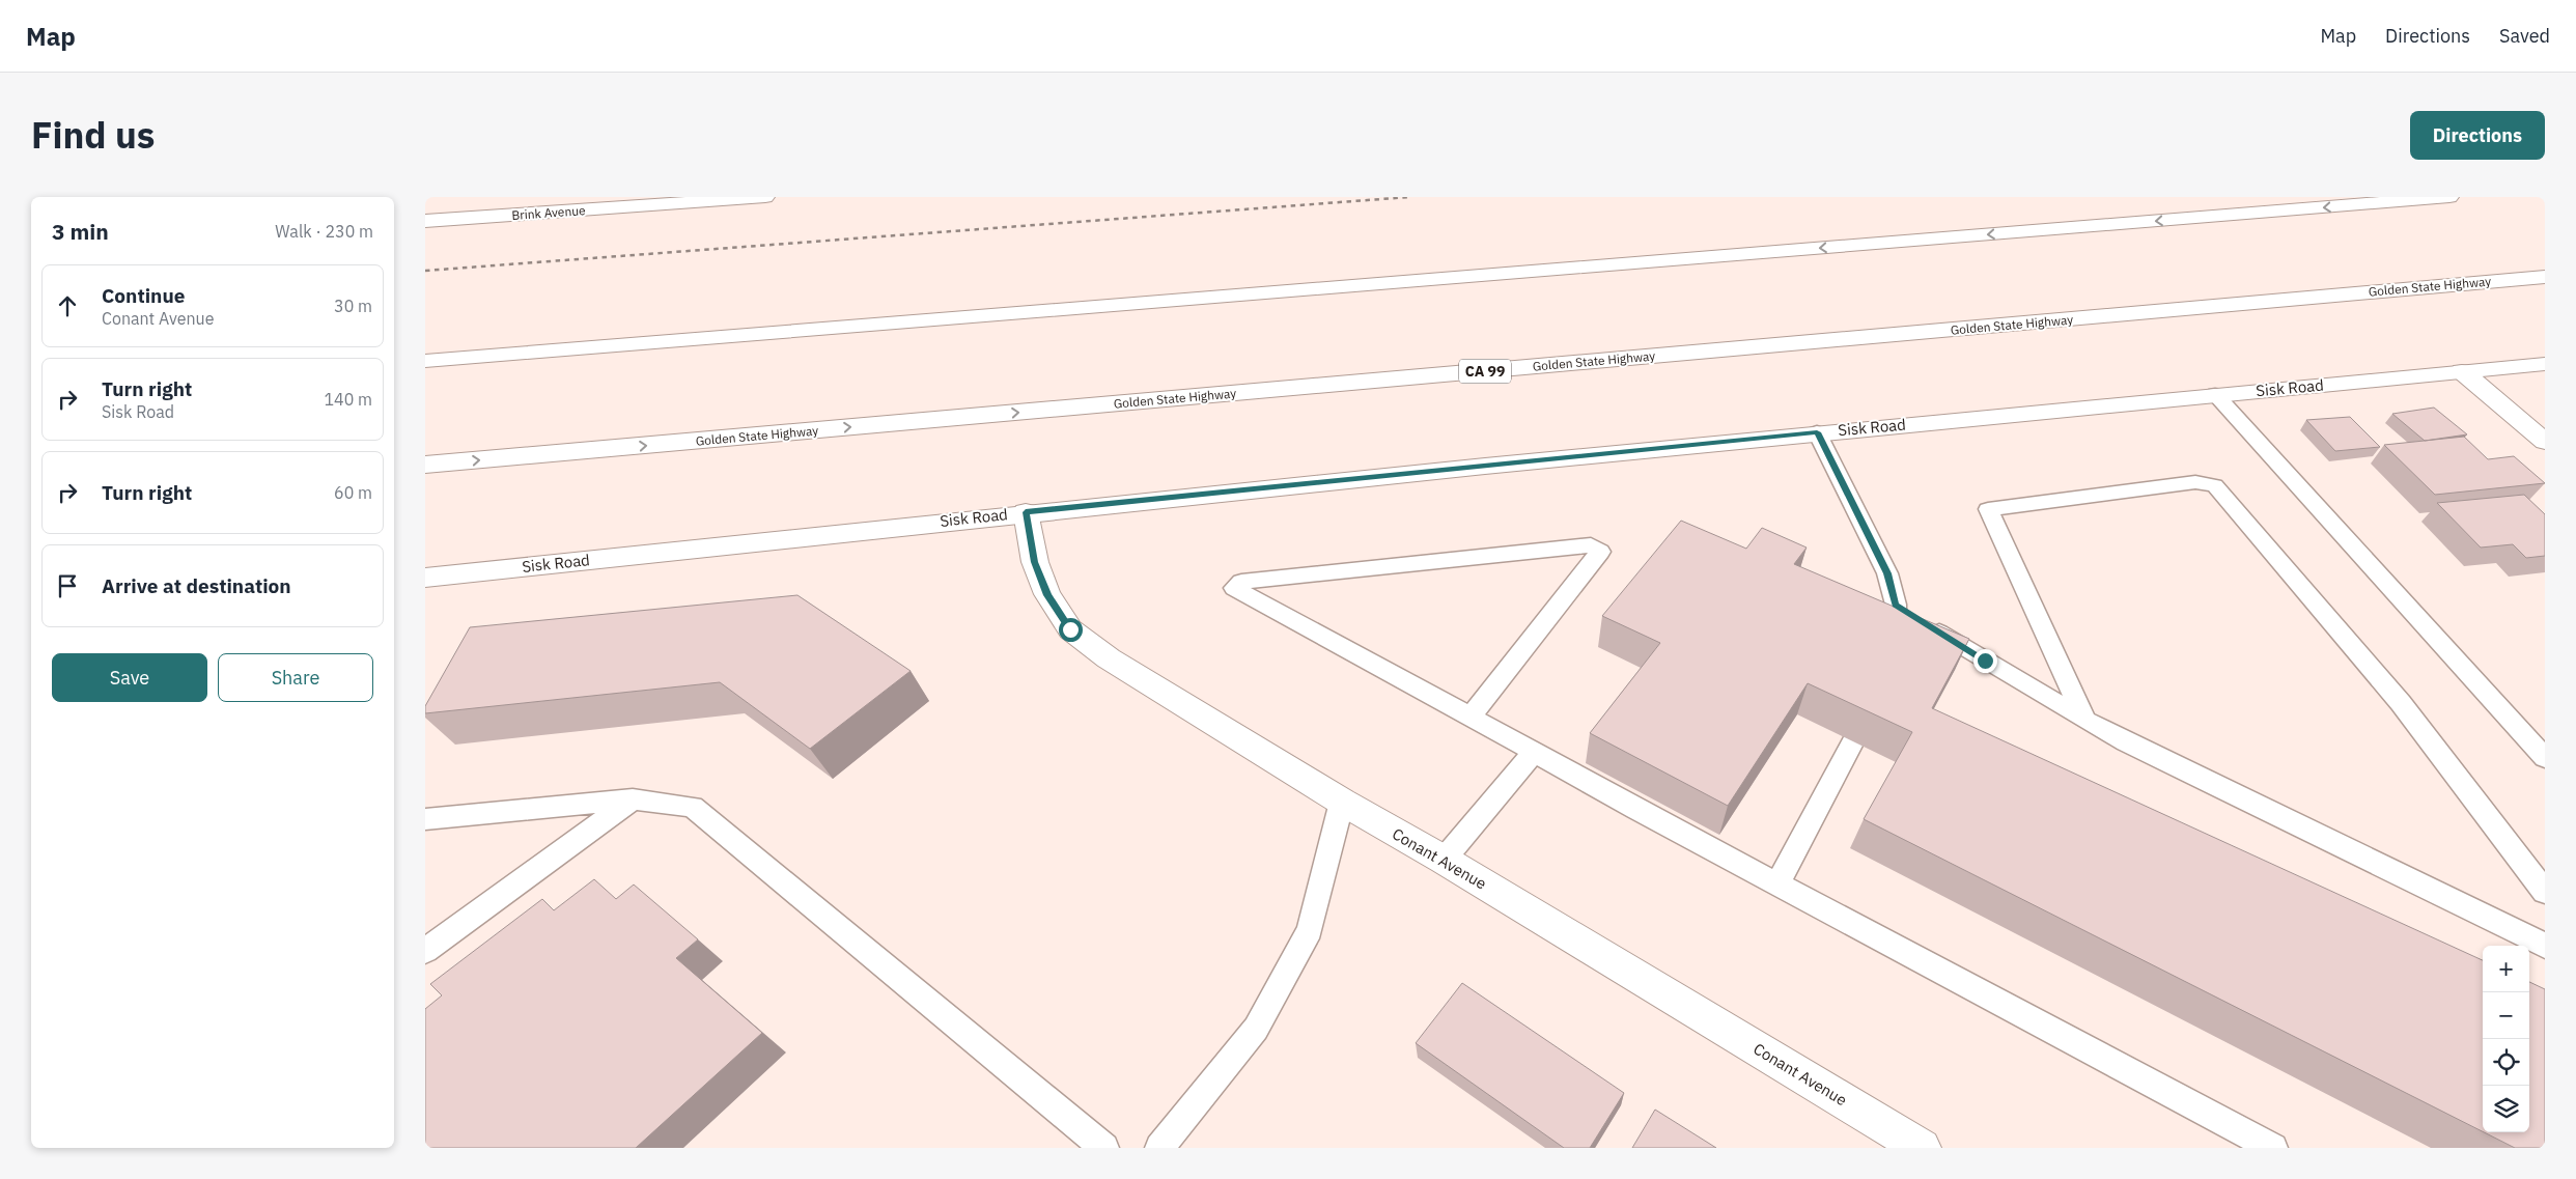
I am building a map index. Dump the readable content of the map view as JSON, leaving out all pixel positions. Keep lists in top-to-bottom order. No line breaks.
{"streets":{"main road":["Brink Avenue","Golden State Highway","CA 99","Sisk Road","Conant Avenue"]},"crossings":[["Sisk Road","Conant Avenue"]],"page":{"header":"Map","nav":["Map","Directions","Saved"],"title":"Find us","buttons":["Directions",["Save","Share"]],"heading":["3 min","Walk · 230 m"],"list":[["Continue","Conant Avenue","30 m"],["Turn right","Sisk Road","140 m"],["Turn right","60 m"],"Arrive at destination"],"map_buttons":["+","−"]}}
